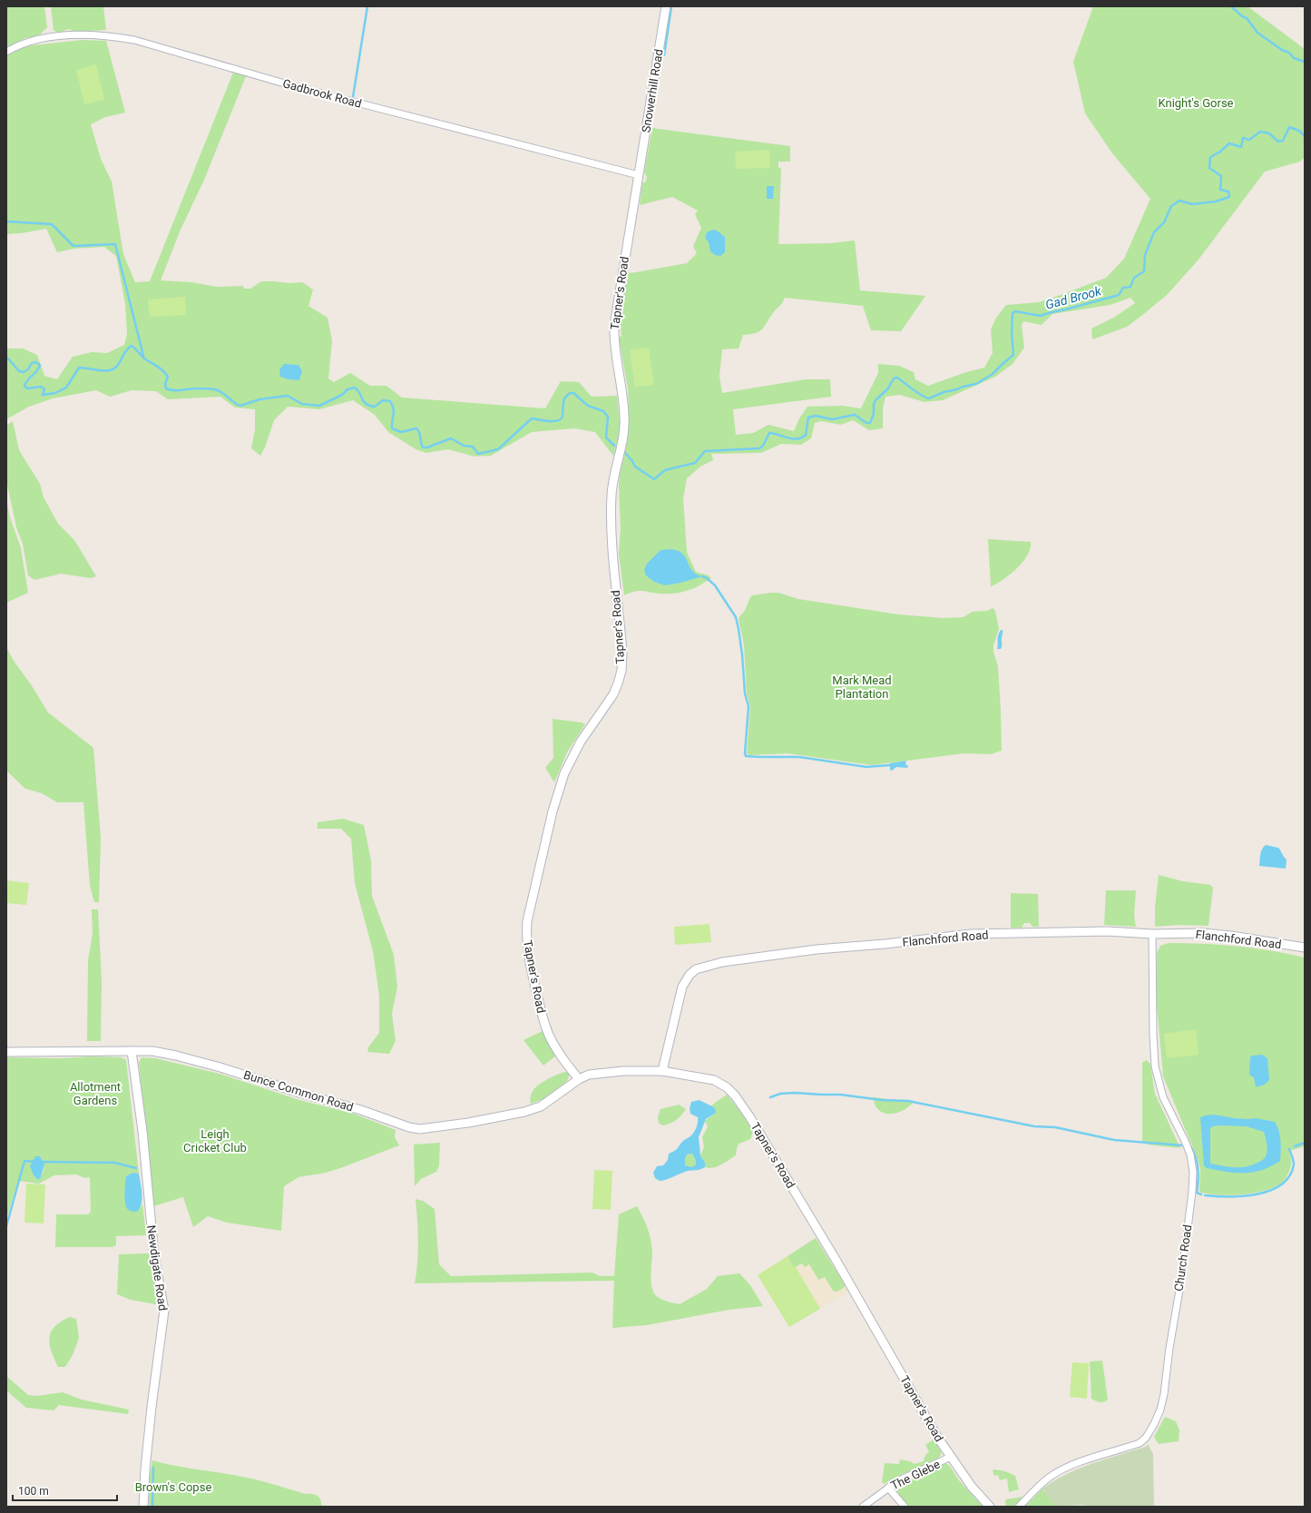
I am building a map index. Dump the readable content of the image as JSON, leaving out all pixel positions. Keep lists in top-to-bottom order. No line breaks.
{"streets":{"street":["Snowerhill Road","Gadbrook Road","Tapner's Road","Flanchford Road","Bunce Common Road","Church Road","Newdigate Road","The Glebe"]},"crossings":[["Snowerhill Road","Gadbrook Road"],["Snowerhill Road","Tapner's Road"],["Gadbrook Road","Tapner's Road"],["Tapner's Road","Flanchford Road"],["Tapner's Road","Bunce Common Road"],["Tapner's Road","The Glebe"],["Flanchford Road","Church Road"],["Bunce Common Road","Newdigate Road"]],"water":["Gad Brook"],"parks":["Knight's Gorse","Mark Mead Plantation","Allotment Gardens","Leigh Cricket Club","Brown's Copse"],"scale_bar":"100 m"}
